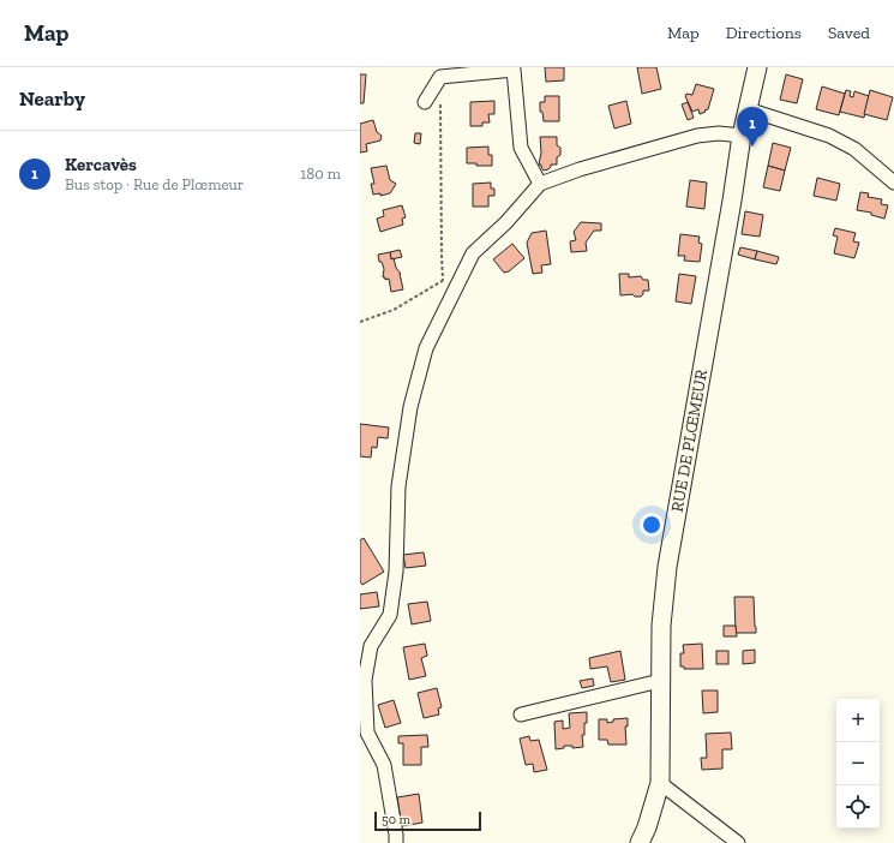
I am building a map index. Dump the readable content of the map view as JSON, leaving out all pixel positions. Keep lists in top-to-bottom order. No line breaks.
{"streets":{"main road":["RUE DE PLŒMEUR"]},"scale_bar":"50 m","page":{"header":"Map","nav":["Map","Directions","Saved"],"heading":"Nearby","pins":"1","list":[{"mark":"1","name":"Kercavès","note":"Bus stop · Rue de Plœmeur","value":"180 m"}],"map_buttons":["+","−"],"scale":"50 m"}}
